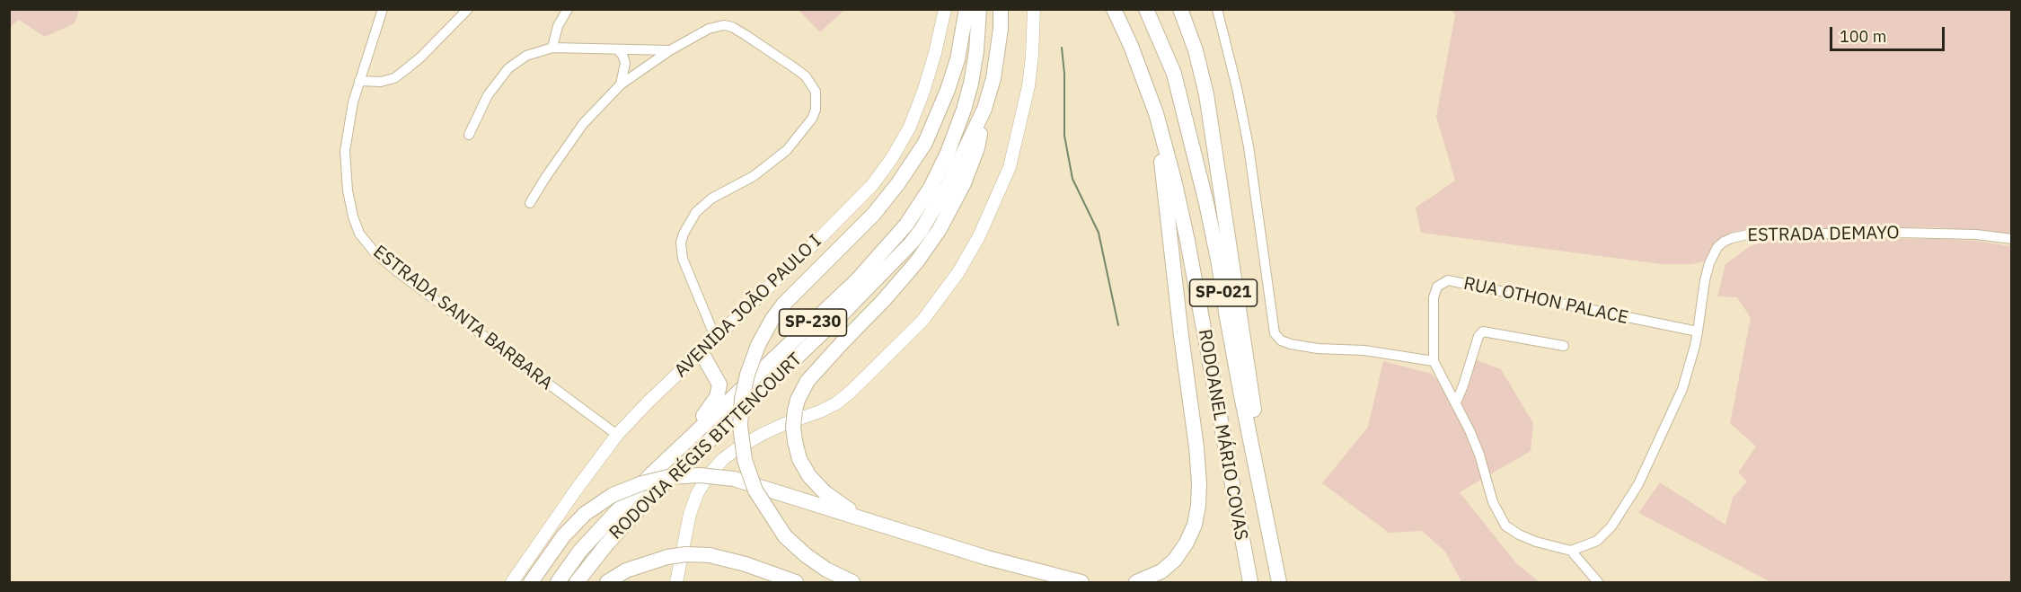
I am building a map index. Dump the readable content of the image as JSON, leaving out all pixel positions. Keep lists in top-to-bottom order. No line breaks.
{"streets":{"highway":["SP-021","SP-230","RODOANEL MÁRIO COVAS","RODOVIA RÉGIS BITTENCOURT"],"main road":["AVENIDA JOÃO PAULO I"],"street":["ESTRADA DEMAYO","RUA OTHON PALACE","ESTRADA SANTA BARBARA"]},"crossings":[["ESTRADA DEMAYO","RUA OTHON PALACE"],["AVENIDA JOÃO PAULO I","ESTRADA SANTA BARBARA"]],"scale_bar":"100 m"}
